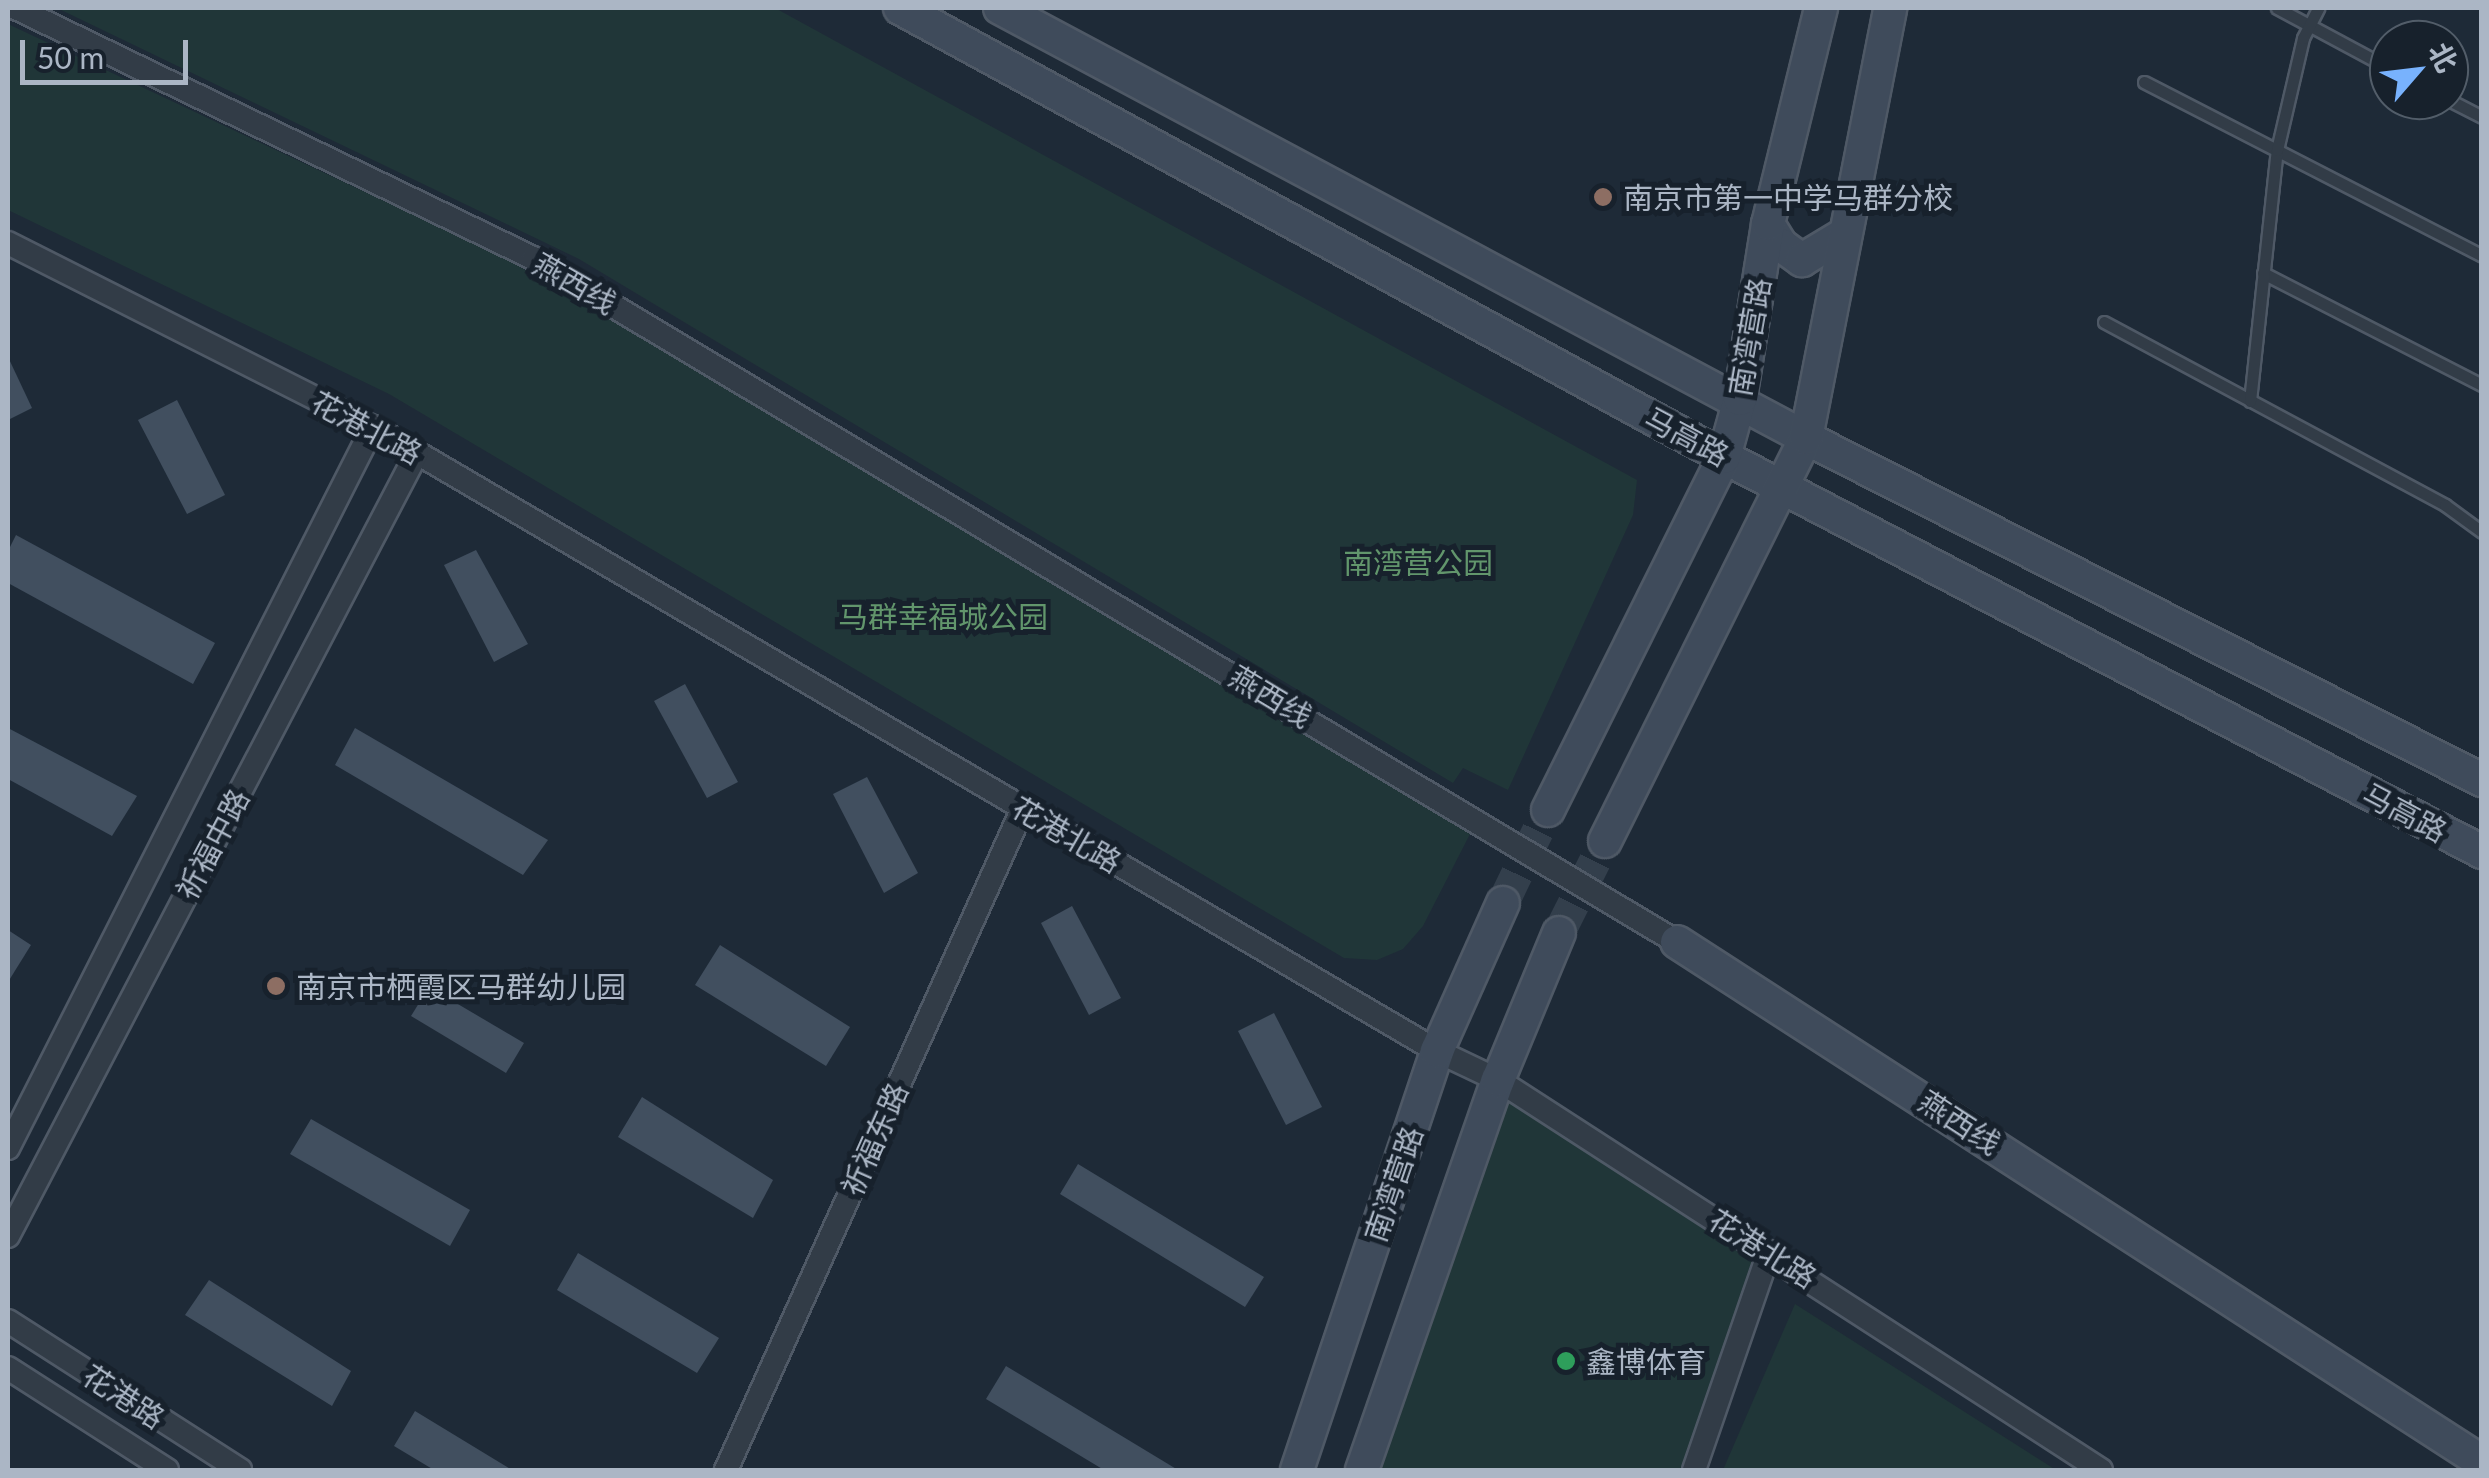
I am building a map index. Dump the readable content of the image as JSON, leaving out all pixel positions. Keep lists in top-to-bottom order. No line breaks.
{"streets":{"main road":["燕西线","南湾营路","马高路"],"street":["花港北路","祈福中路","祈福东路","花港路"]},"crossings":[["南湾营路","花港北路"],["南湾营路","马高路"],["花港北路","祈福中路"],["花港北路","祈福东路"]],"parks":["南湾营公园","马群幸福城公园"],"places":["南京市第一中学马群分校","南京市栖霞区马群幼儿园","鑫博体育"],"scale_bar":"50 m","north":"top right"}
